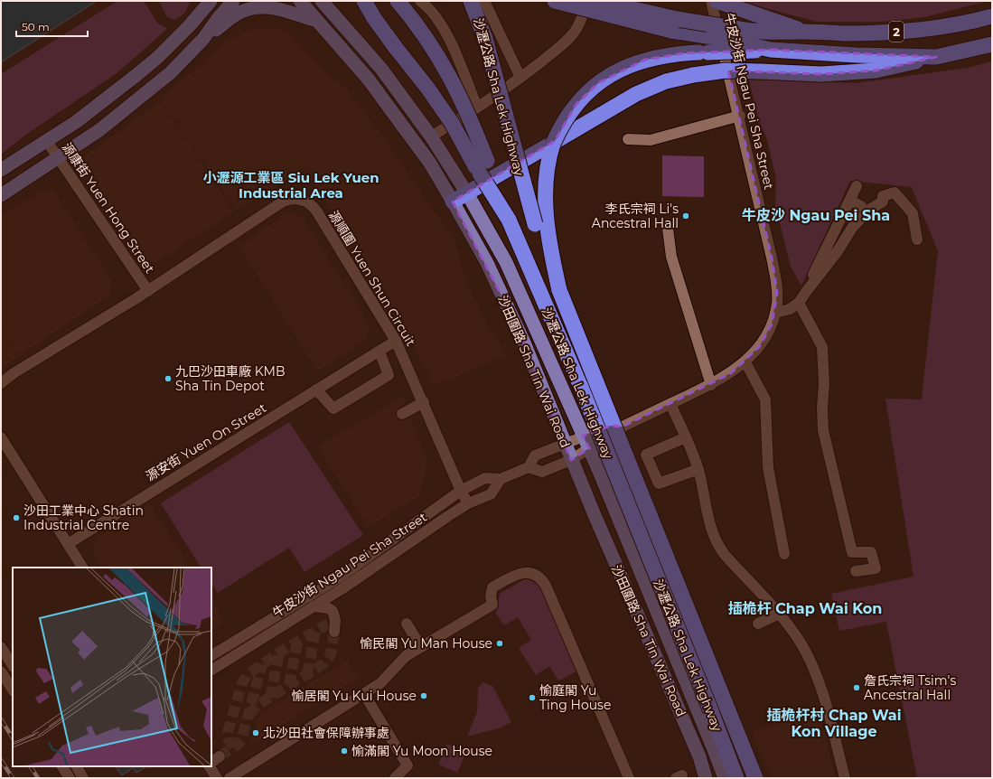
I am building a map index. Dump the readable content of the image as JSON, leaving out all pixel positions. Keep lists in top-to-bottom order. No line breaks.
{"streets":{"highway":["2","沙瀝公路 Sha Lek Highway"],"main road":["沙田圍路 Sha Tin Wai Road"],"street":["牛皮沙街 Ngau Pei Sha Street","源康街 Yuen Hong Street","源順圍 Yuen Shun Circuit","源安街 Yuen On Street"]},"crossings":[["牛皮沙街 Ngau Pei Sha Street","源順圍 Yuen Shun Circuit"],["牛皮沙街 Ngau Pei Sha Street","沙田圍路 Sha Tin Wai Road"],["源康街 Yuen Hong Street","源順圍 Yuen Shun Circuit"],["源順圍 Yuen Shun Circuit","源安街 Yuen On Street"]],"districts":["小瀝源工業區 Siu Lek Yuen Industrial Area","牛皮沙 Ngau Pei Sha","插桅杆 Chap Wai Kon","插桅杆村 Chap Wai Kon Village"],"places":["李氏宗祠 Li's Ancestral Hall","九巴沙田車廠 KMB Sha Tin Depot","沙田工業中心 Shatin Industrial Centre","愉民閣 Yu Man House","詹氏宗祠 Tsim's Ancestral Hall","愉居閣 Yu Kui House","愉庭閣 Yu Ting House","北沙田社會保障辦事處","愉滿閣 Yu Moon House"],"scale_bar":"50 m"}
